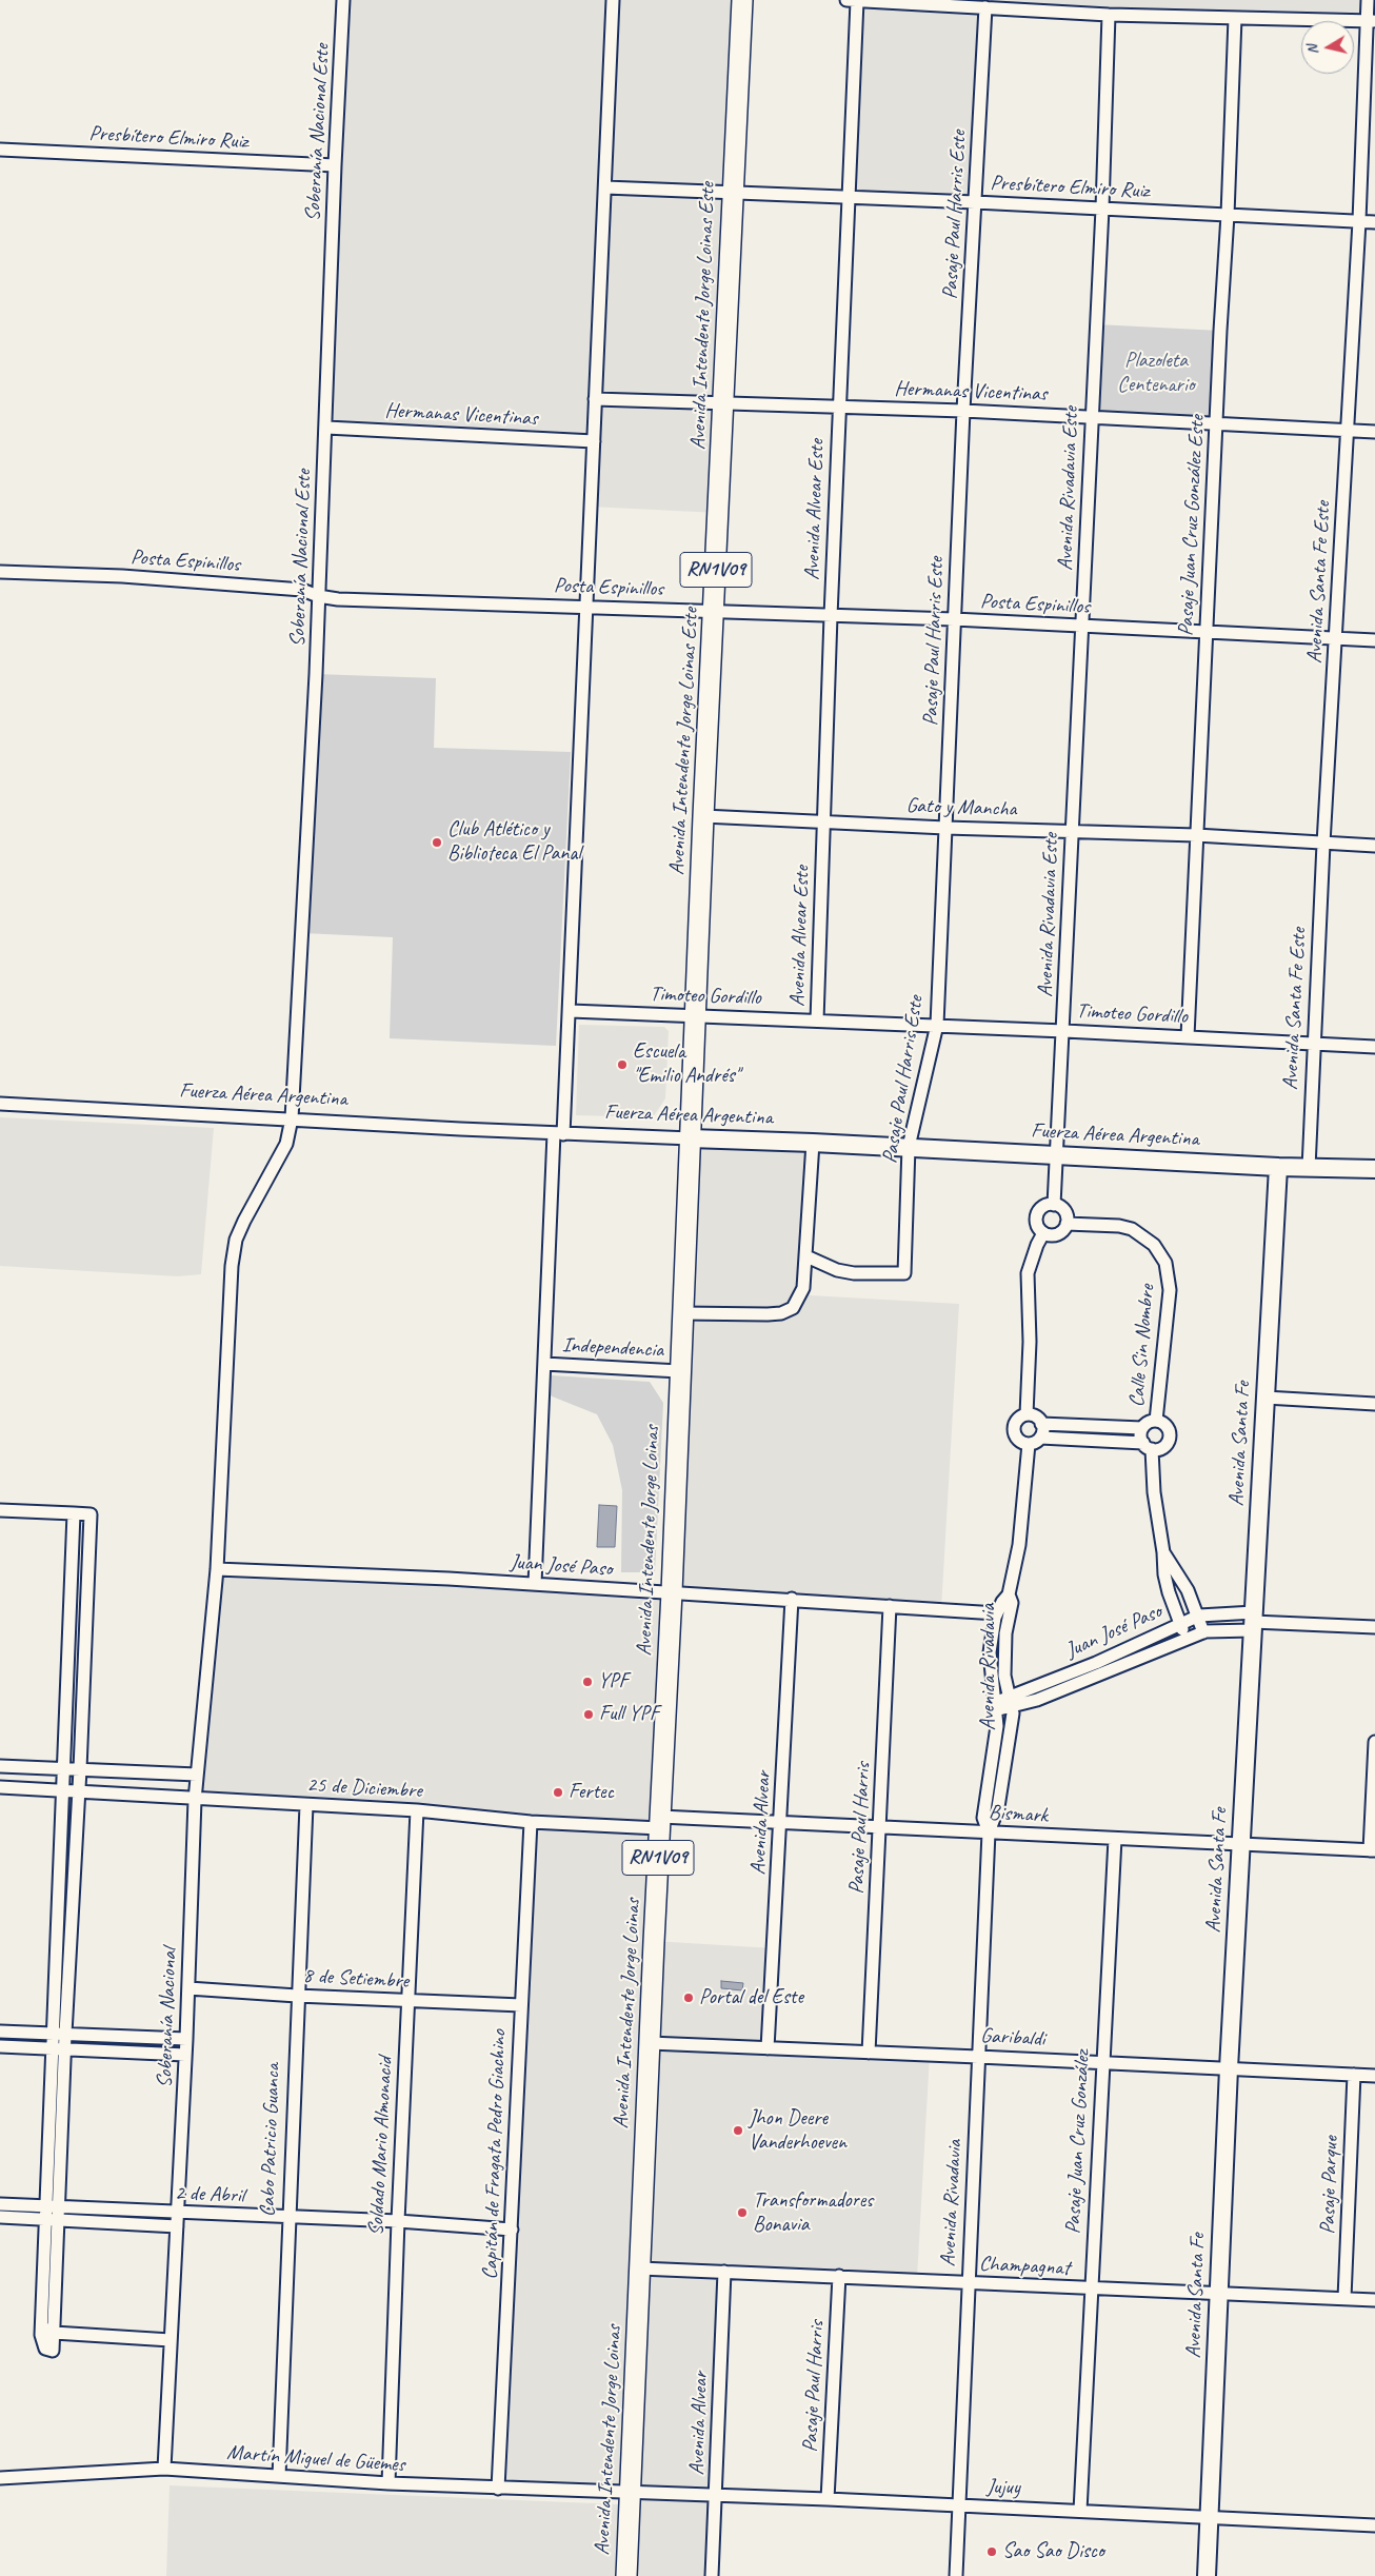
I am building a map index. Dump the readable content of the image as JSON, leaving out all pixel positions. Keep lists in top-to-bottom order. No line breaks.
{"streets":{"main road":["Avenida Intendente Jorge Loinas Este","RN1V09","Avenida Intendente Jorge Loinas"],"street":["Soberanía Nacional Este","Presbítero Elmiro Ruiz","Pasaje Paul Harris Este","Hermanas Vicentinas","Avenida Rivadavia Este","Avenida Alvear Este","Pasaje Juan Cruz González Este","Posta Espinillos","Avenida Santa Fe Este","Gato y Mancha","Timoteo Gordillo","Fuerza Aérea Argentina","Calle Sin Nombre","Independencia","Avenida Santa Fe","Juan José Paso","Avenida Rivadavia","25 de Diciembre","Bismark","Avenida Alvear","Pasaje Paul Harris","8 de Setiembre","Soberanía Nacional","Garibaldi","Cabo Patricio Guanca","Pasaje Juan Cruz González","Soldado Mario Almonacid","Capitán de Fragata Pedro Giachino","Pasaje Parque","2 de Abril","Champagnat","Martín Miguel de Güemes","Jujuy"]},"crossings":[["Soberanía Nacional Este","Presbítero Elmiro Ruiz"],["Soberanía Nacional Este","Hermanas Vicentinas"],["Soberanía Nacional Este","Posta Espinillos"],["Soberanía Nacional Este","Fuerza Aérea Argentina"],["Soberanía Nacional Este","Juan José Paso"],["Soberanía Nacional Este","Soberanía Nacional"],["Presbítero Elmiro Ruiz","Pasaje Paul Harris Este"],["Presbítero Elmiro Ruiz","Avenida Intendente Jorge Loinas Este"],["Presbítero Elmiro Ruiz","Avenida Rivadavia Este"],["Presbítero Elmiro Ruiz","Avenida Alvear Este"],["Presbítero Elmiro Ruiz","Pasaje Juan Cruz González Este"],["Presbítero Elmiro Ruiz","Avenida Santa Fe Este"],["Pasaje Paul Harris Este","Hermanas Vicentinas"],["Pasaje Paul Harris Este","Posta Espinillos"],["Pasaje Paul Harris Este","Gato y Mancha"],["Pasaje Paul Harris Este","Timoteo Gordillo"],["Pasaje Paul Harris Este","Fuerza Aérea Argentina"],["Pasaje Paul Harris Este","Independencia"],["Avenida Intendente Jorge Loinas Este","Hermanas Vicentinas"],["Avenida Intendente Jorge Loinas Este","Posta Espinillos"],["Avenida Intendente Jorge Loinas Este","Gato y Mancha"],["Avenida Intendente Jorge Loinas Este","Timoteo Gordillo"],["Avenida Intendente Jorge Loinas Este","Fuerza Aérea Argentina"],["Avenida Intendente Jorge Loinas Este","Avenida Intendente Jorge Loinas"],["Hermanas Vicentinas","Avenida Rivadavia Este"],["Hermanas Vicentinas","Avenida Alvear Este"],["Hermanas Vicentinas","Pasaje Juan Cruz González Este"],["Hermanas Vicentinas","Avenida Santa Fe Este"],["Avenida Rivadavia Este","Posta Espinillos"],["Avenida Rivadavia Este","Gato y Mancha"],["Avenida Rivadavia Este","Timoteo Gordillo"],["Avenida Rivadavia Este","Fuerza Aérea Argentina"],["Avenida Alvear Este","Posta Espinillos"],["Avenida Alvear Este","Gato y Mancha"],["Avenida Alvear Este","Timoteo Gordillo"],["Pasaje Juan Cruz González Este","Posta Espinillos"],["Pasaje Juan Cruz González Este","Gato y Mancha"],["Pasaje Juan Cruz González Este","Timoteo Gordillo"],["Posta Espinillos","Avenida Santa Fe Este"],["Avenida Santa Fe Este","Gato y Mancha"],["Avenida Santa Fe Este","Timoteo Gordillo"],["Avenida Santa Fe Este","Fuerza Aérea Argentina"],["Fuerza Aérea Argentina","Avenida Santa Fe"],["Fuerza Aérea Argentina","Avenida Intendente Jorge Loinas"],["Calle Sin Nombre","Juan José Paso"],["Calle Sin Nombre","Avenida Rivadavia"],["Independencia","Avenida Intendente Jorge Loinas"],["Avenida Santa Fe","Juan José Paso"],["Avenida Santa Fe","Bismark"],["Avenida Santa Fe","Garibaldi"],["Avenida Santa Fe","Champagnat"],["Avenida Santa Fe","Jujuy"],["Avenida Intendente Jorge Loinas","Juan José Paso"],["Avenida Intendente Jorge Loinas","25 de Diciembre"],["Avenida Intendente Jorge Loinas","Bismark"],["Avenida Intendente Jorge Loinas","Garibaldi"],["Avenida Intendente Jorge Loinas","Champagnat"],["Avenida Intendente Jorge Loinas","Martín Miguel de Güemes"],["Avenida Intendente Jorge Loinas","Jujuy"],["Juan José Paso","Avenida Rivadavia"],["Juan José Paso","Avenida Alvear"],["Juan José Paso","Pasaje Paul Harris"],["Juan José Paso","Soberanía Nacional"],["Avenida Rivadavia","Bismark"],["Avenida Rivadavia","Garibaldi"],["Avenida Rivadavia","Champagnat"],["Avenida Rivadavia","Jujuy"],["25 de Diciembre","Bismark"],["25 de Diciembre","Soberanía Nacional"],["25 de Diciembre","Cabo Patricio Guanca"],["25 de Diciembre","Soldado Mario Almonacid"],["25 de Diciembre","Capitán de Fragata Pedro Giachino"],["Bismark","Avenida Alvear"],["Bismark","Pasaje Paul Harris"],["Bismark","Pasaje Juan Cruz González"],["Avenida Alvear","Garibaldi"],["Avenida Alvear","Champagnat"],["Avenida Alvear","Jujuy"],["Pasaje Paul Harris","Garibaldi"],["Pasaje Paul Harris","Champagnat"],["Pasaje Paul Harris","Jujuy"],["8 de Setiembre","Soberanía Nacional"],["8 de Setiembre","Cabo Patricio Guanca"],["8 de Setiembre","Soldado Mario Almonacid"],["8 de Setiembre","Capitán de Fragata Pedro Giachino"],["Soberanía Nacional","2 de Abril"],["Soberanía Nacional","Martín Miguel de Güemes"],["Garibaldi","Pasaje Juan Cruz González"],["Garibaldi","Pasaje Parque"],["Cabo Patricio Guanca","2 de Abril"],["Cabo Patricio Guanca","Martín Miguel de Güemes"],["Pasaje Juan Cruz González","Champagnat"],["Pasaje Juan Cruz González","Jujuy"],["Soldado Mario Almonacid","2 de Abril"],["Soldado Mario Almonacid","Martín Miguel de Güemes"],["Capitán de Fragata Pedro Giachino","2 de Abril"],["Capitán de Fragata Pedro Giachino","Martín Miguel de Güemes"],["Pasaje Parque","Champagnat"],["Martín Miguel de Güemes","Jujuy"]],"parks":["Plazoleta Centenario"],"places":["Club Atlético y Biblioteca El Panal","Escuela \"Emilio Andrés\"","YPF","Full YPF","Fertec","Portal del Este","Jhon Deere Vanderhoeven","Transformadores Bonavia","Sao Sao Disco"],"north":"left"}
